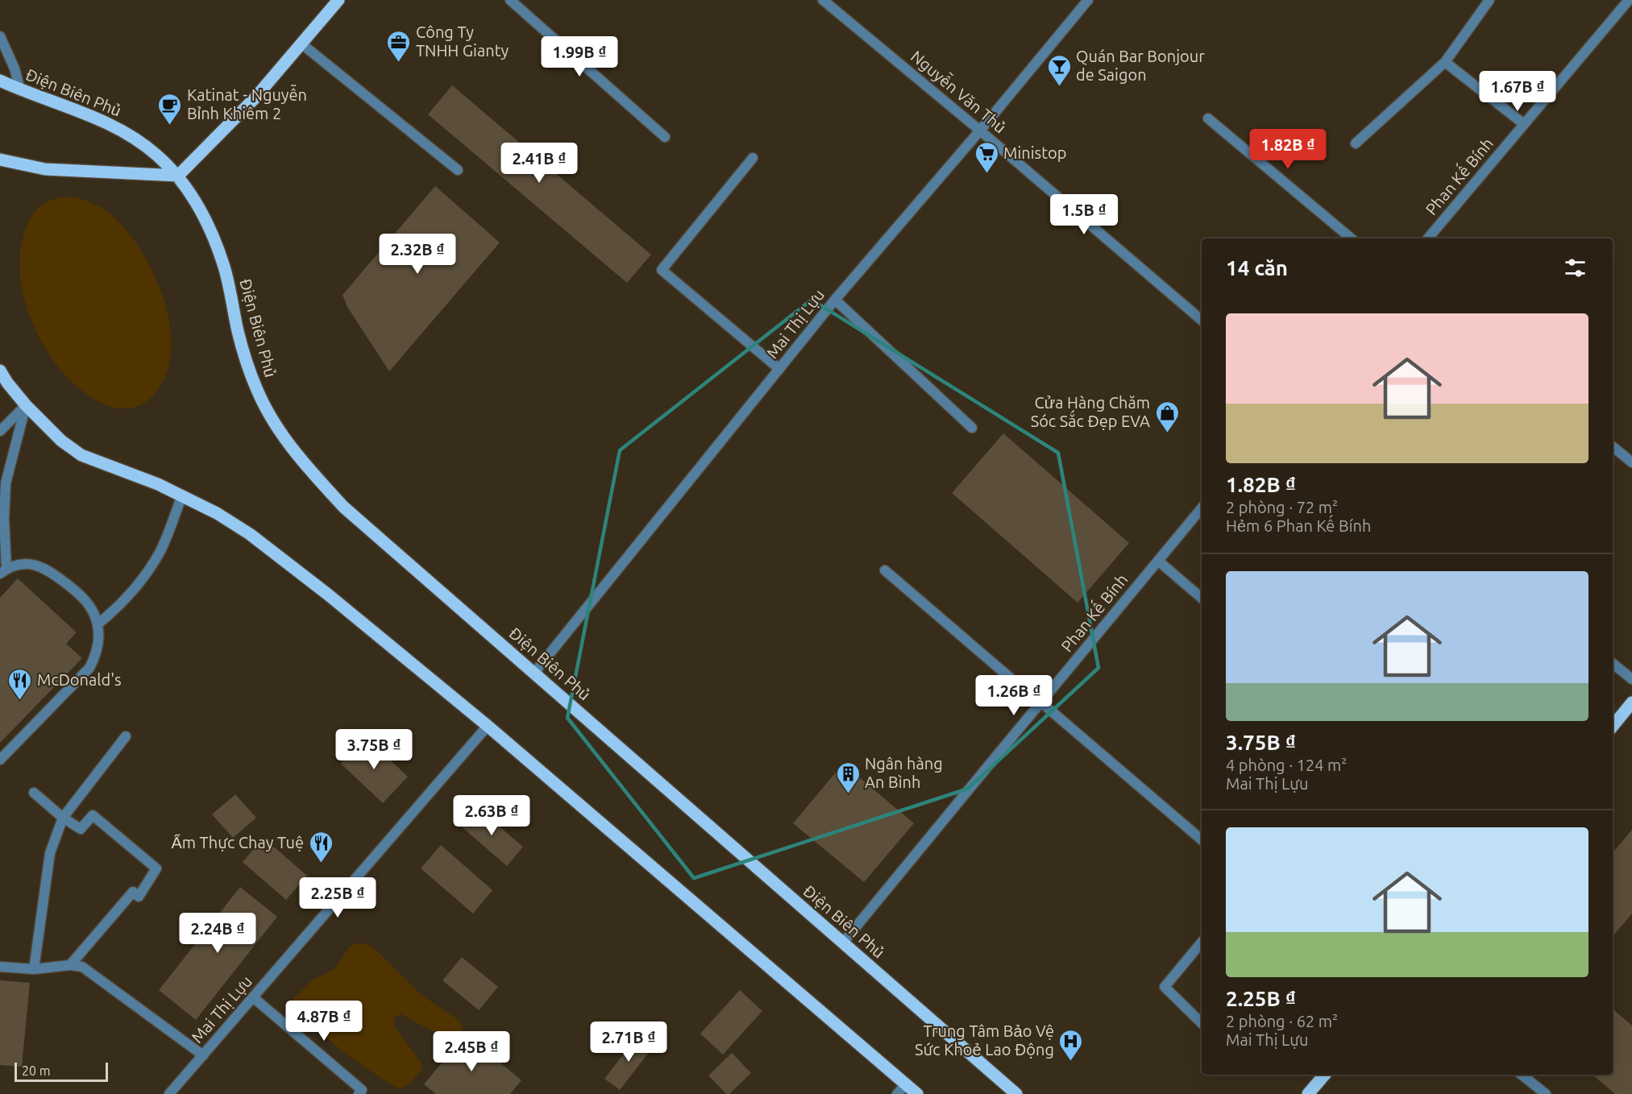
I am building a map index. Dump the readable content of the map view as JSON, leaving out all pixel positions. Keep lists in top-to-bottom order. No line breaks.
{"streets":{"main road":["Điện Biên Phủ","Ðiện Biên Phủ"],"street":["Nguyễn Văn Thủ","Phan Kế Bính","Mai Thị Lựu"]},"crossings":[["Nguyễn Văn Thủ","Mai Thị Lựu"],["Điện Biên Phủ","Ðiện Biên Phủ"],["Phan Kế Bính","Ðiện Biên Phủ"],["Mai Thị Lựu","Ðiện Biên Phủ"]],"places":{"office":["Công Ty TNHH Gianty"],"bar":["Quán Bar Bonjour de Saigon"],"cafe":["Katinat - Nguyễn Bỉnh Khiêm 2"],"supermarket":["Ministop"],"shop":["Cửa Hàng Chăm Sóc Sắc Đẹp EVA"],"restaurant":["McDonald's","Ẩm Thực Chay Tuệ"],"building":["Ngân hàng An Bình"],"hospital":["Trung Tâm Bảo Vệ Sức Khoẻ Lao Động"]},"scale_bar":"20 m","page":{"price":["1.99B ₫","1.67B ₫","1.82B ₫","2.41B ₫","1.5B ₫","2.32B ₫","1.26B ₫","3.75B ₫","2.63B ₫","2.25B ₫","2.24B ₫","4.87B ₫","2.71B ₫","2.45B ₫"],"heading":"14 căn","list":[{"name":"1.82B ₫","note":"2 phòng · 72 m² · Hẻm 6 Phan Kế Bính"},{"name":"3.75B ₫","note":"4 phòng · 124 m² · Mai Thị Lựu"},{"name":"2.25B ₫","note":"2 phòng · 62 m² · Mai Thị Lựu"}],"scale":"20 m"}}
